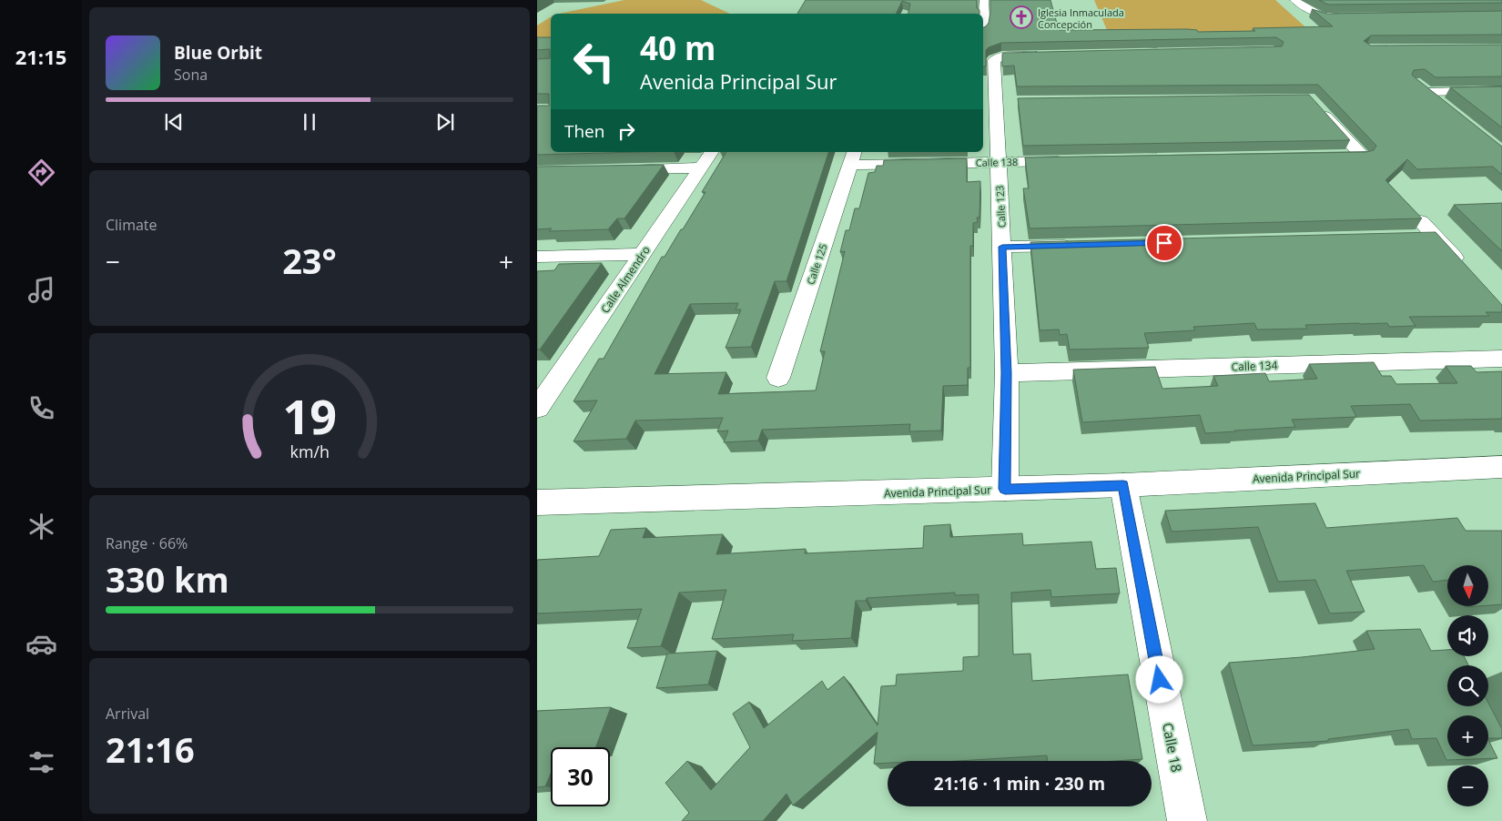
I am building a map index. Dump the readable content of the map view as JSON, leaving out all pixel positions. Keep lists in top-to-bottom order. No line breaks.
{"streets":{"street":["Calle 138","Calle 123","Calle 125","Calle Almendro","Calle 134","Avenida Principal Sur","Calle 18"]},"crossings":[["Calle 138","Calle 123"],["Calle 138","Calle 125"],["Calle 123","Calle 134"],["Calle 123","Avenida Principal Sur"],["Avenida Principal Sur","Calle 18"]],"places":{"church":["Iglesia Inmaculada Concepción"]},"north":"bottom","page":{"tabs":"21:15","turn":["40 m","Avenida Principal Sur"],"song":["Blue Orbit","Sona"],"then":"Then","tile":["Climate",["Range · 66%","330 km"],["Arrival","21:16"]],"heat":["−","23°","+"],"map_buttons":["+","−"],"limit":"30","trip":"21:16 · 1 min · 230 m","gauge":["19","km/h"]}}
